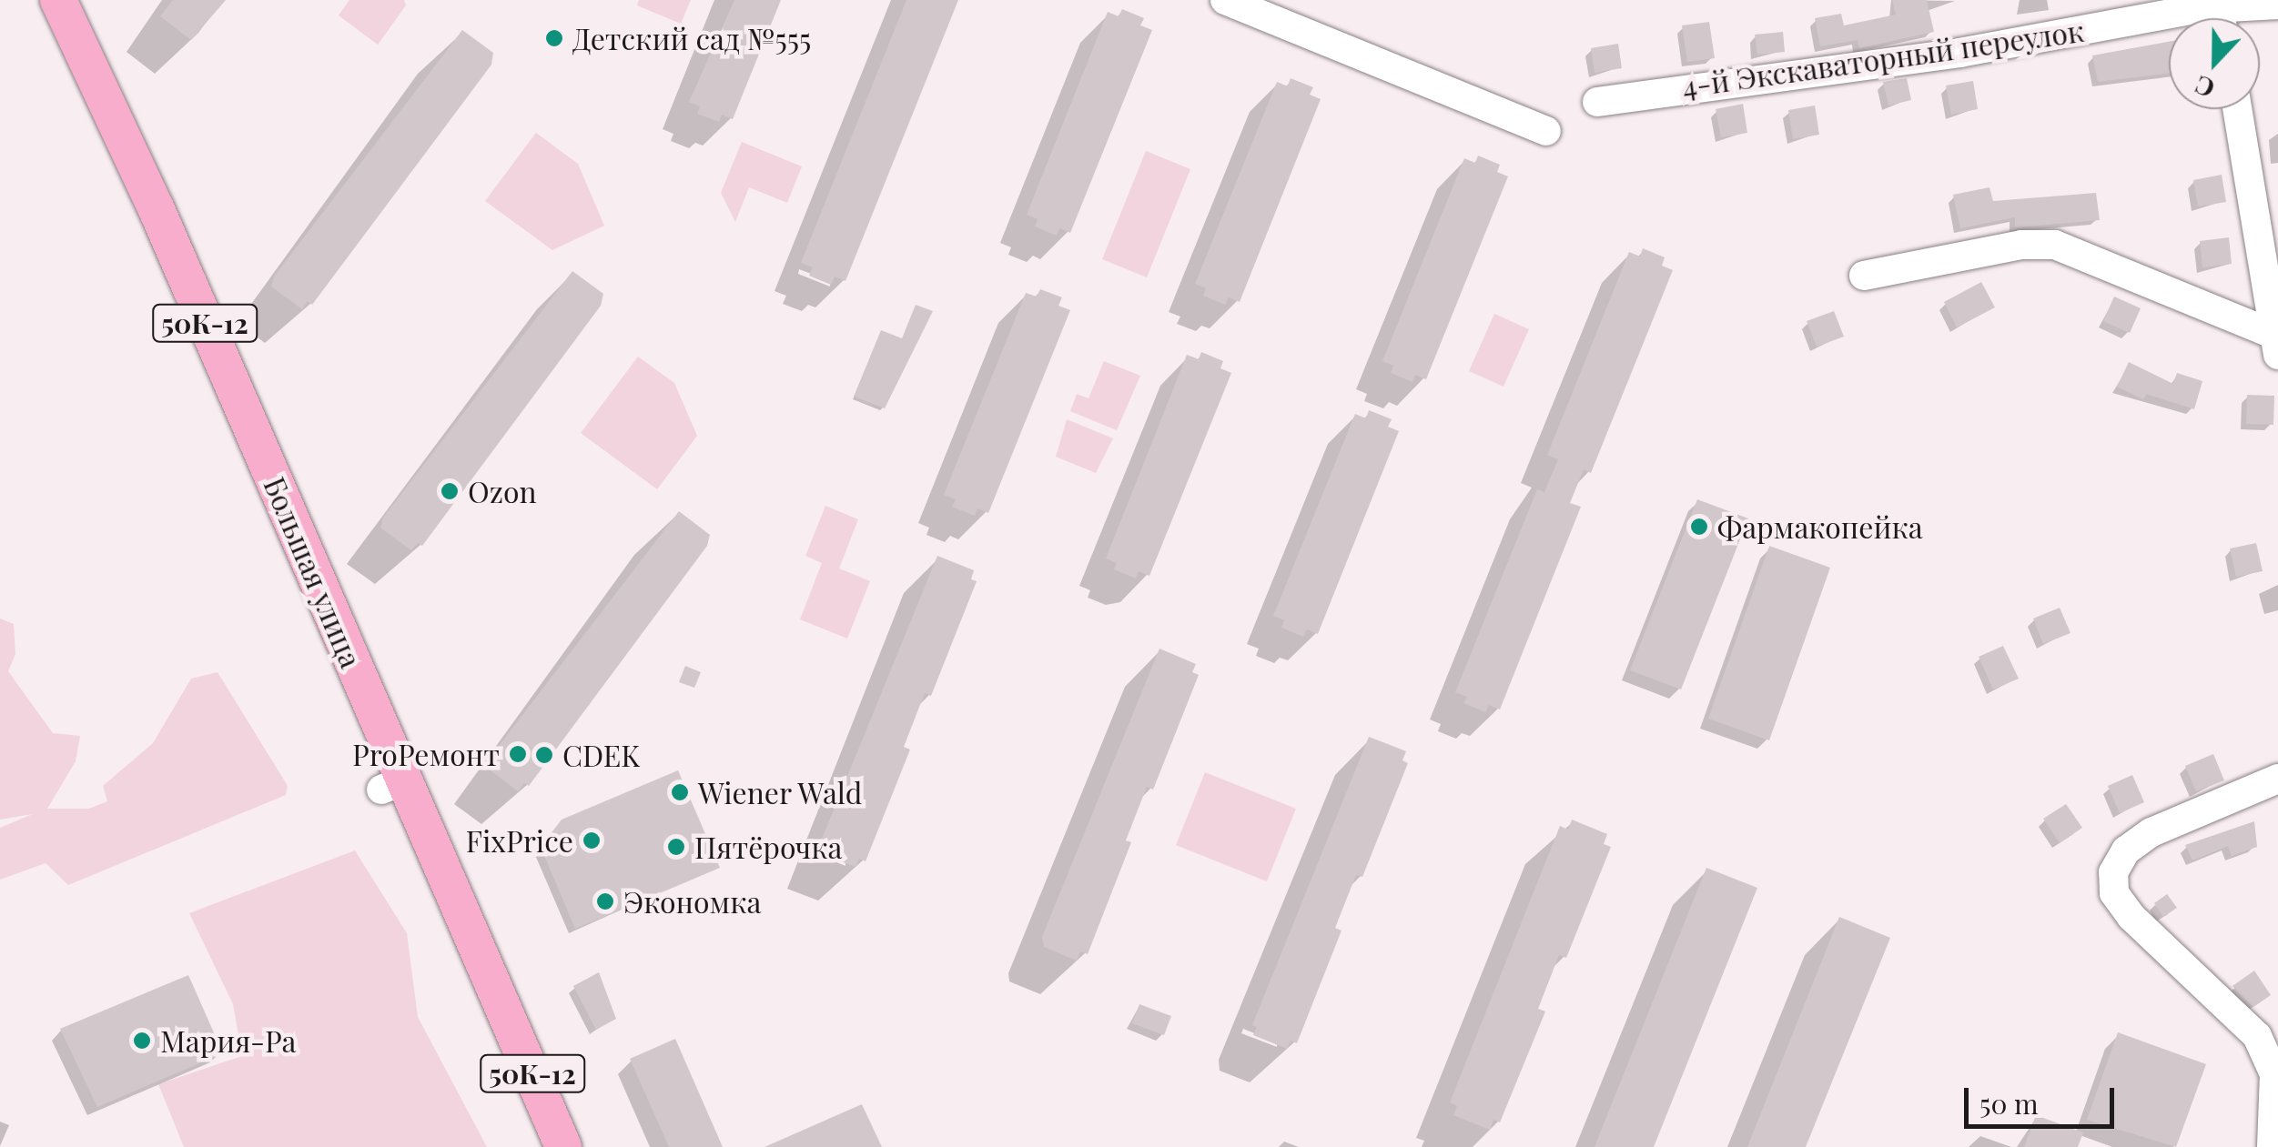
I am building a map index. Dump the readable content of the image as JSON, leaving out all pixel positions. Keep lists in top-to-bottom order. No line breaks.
{"streets":{"main road":["50К-12","Большая улица"],"street":["4-й Экскаваторный переулок"]},"places":["Детский сад №555","Ozon","Фармакопейка","ProРемонт","CDEK","Wiener Wald","FixPrice","Пятёрочка","Экономка","Мария-Ра"],"scale_bar":"50 m","north":"bottom"}
